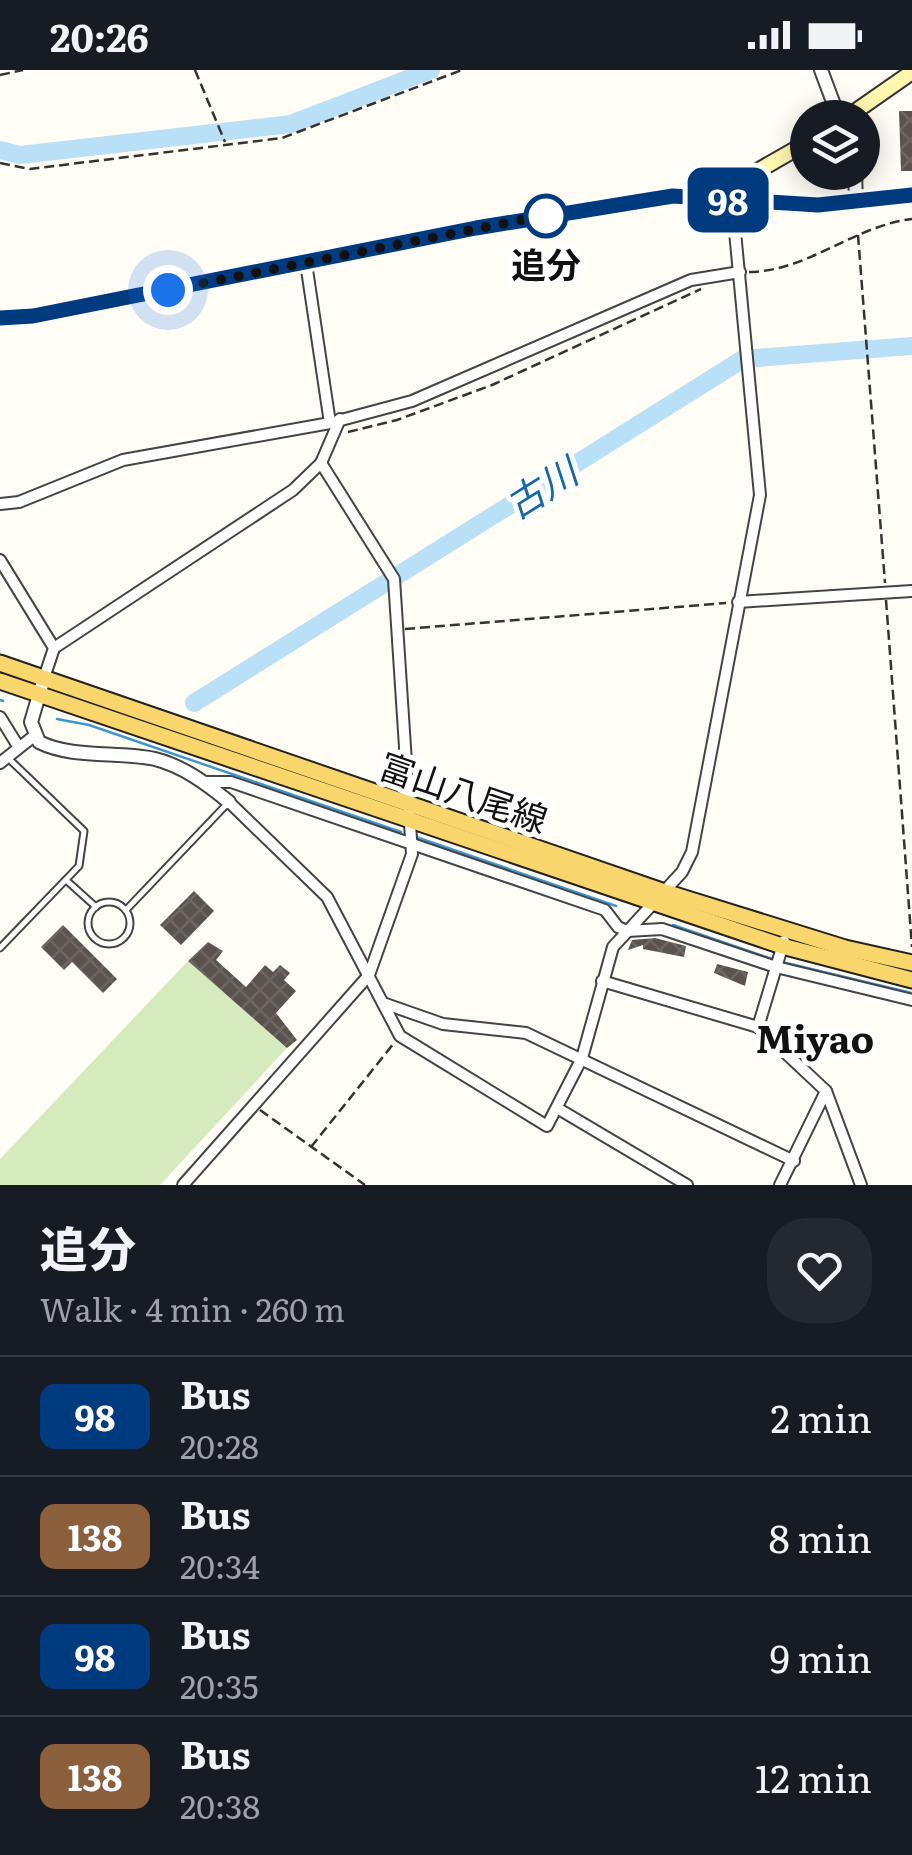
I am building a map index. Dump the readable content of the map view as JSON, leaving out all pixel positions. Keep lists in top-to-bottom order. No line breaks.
{"streets":{"main road":["富山八尾線"]},"districts":["Miyao"],"water":["古川"],"places":["追分"],"lines":["bus line 98"],"page":{"status":"20:26","on_map":"98","heading":["追分","Walk · 4 min · 260 m"],"list":[{"mark":"98","name":"Bus","note":"20:28","value":"2 min"},{"mark":"138","name":"Bus","note":"20:34","value":"8 min"},{"mark":"98","name":"Bus","note":"20:35","value":"9 min"},{"mark":"138","name":"Bus","note":"20:38","value":"12 min"}]}}
